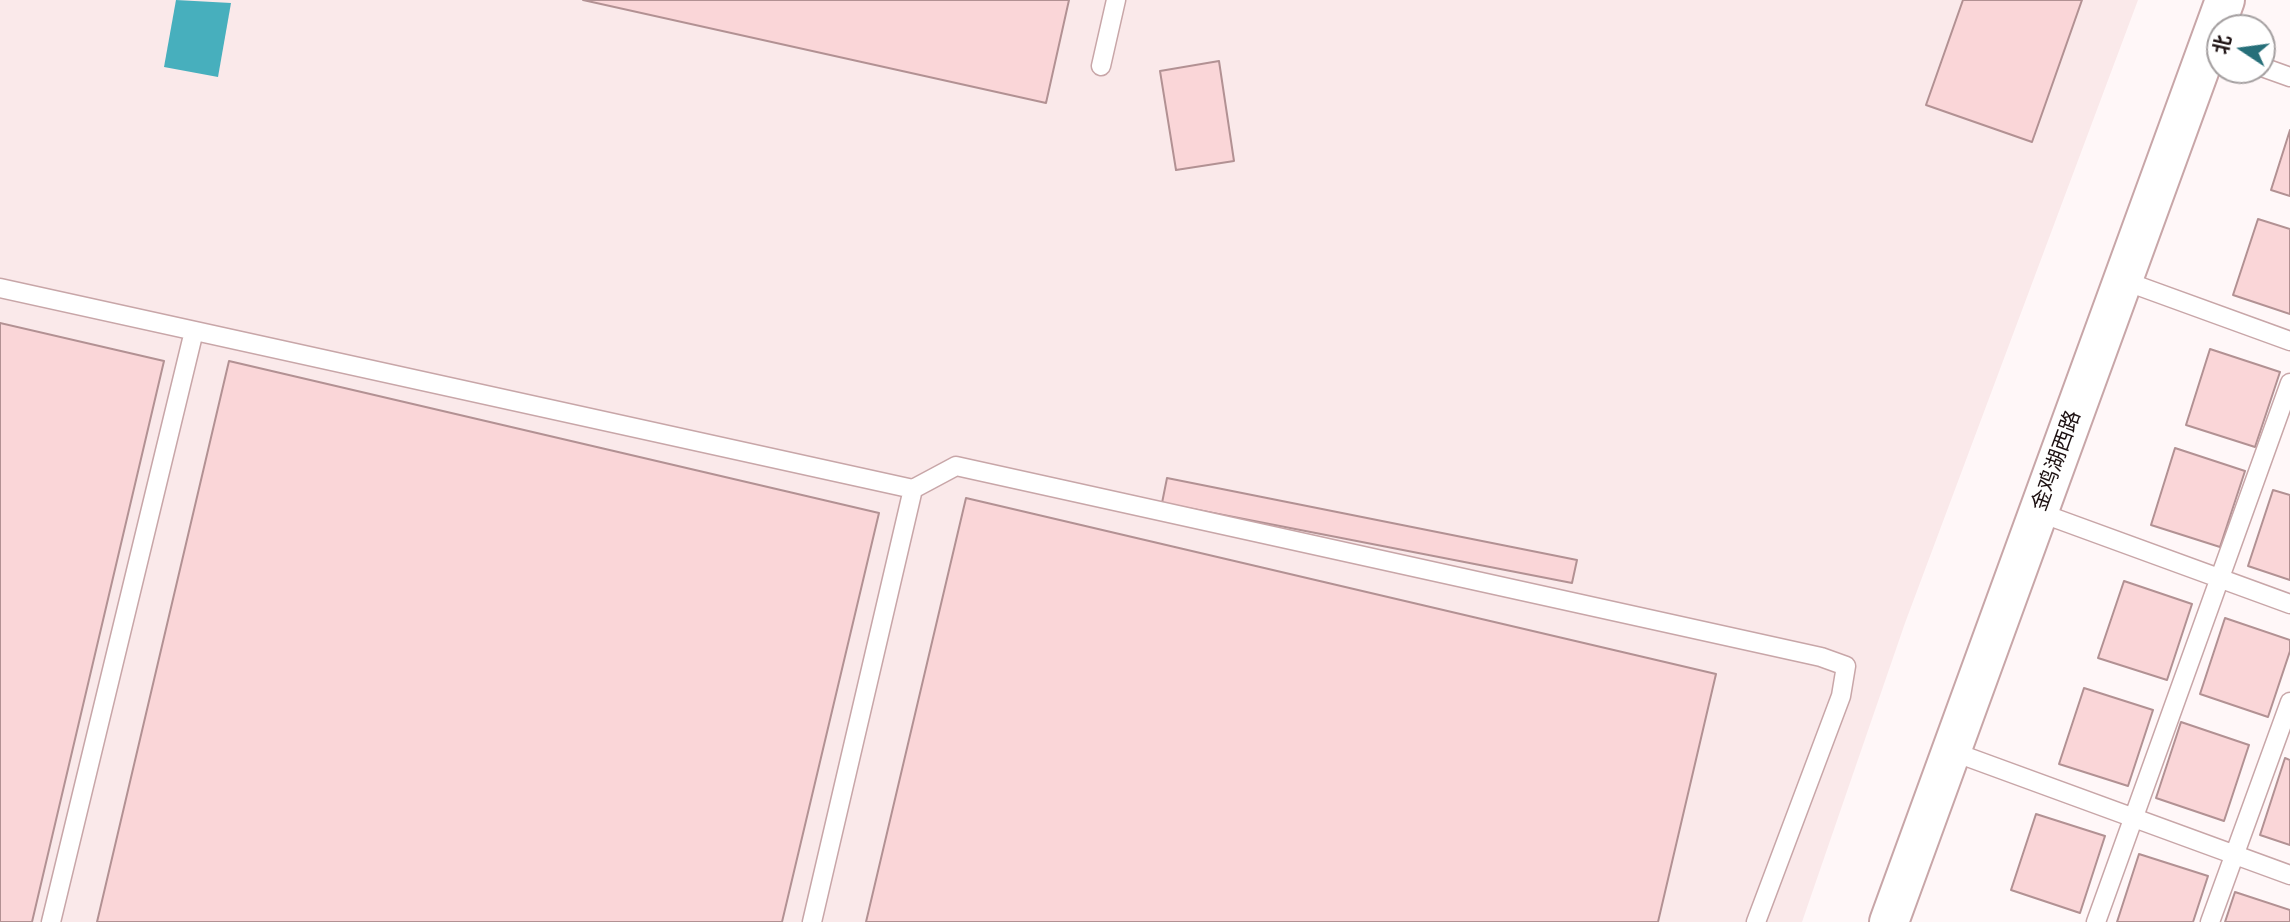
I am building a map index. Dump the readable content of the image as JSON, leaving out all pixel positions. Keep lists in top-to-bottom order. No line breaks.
{"streets":{"street":["金鸡湖西路"]},"north":"left"}
